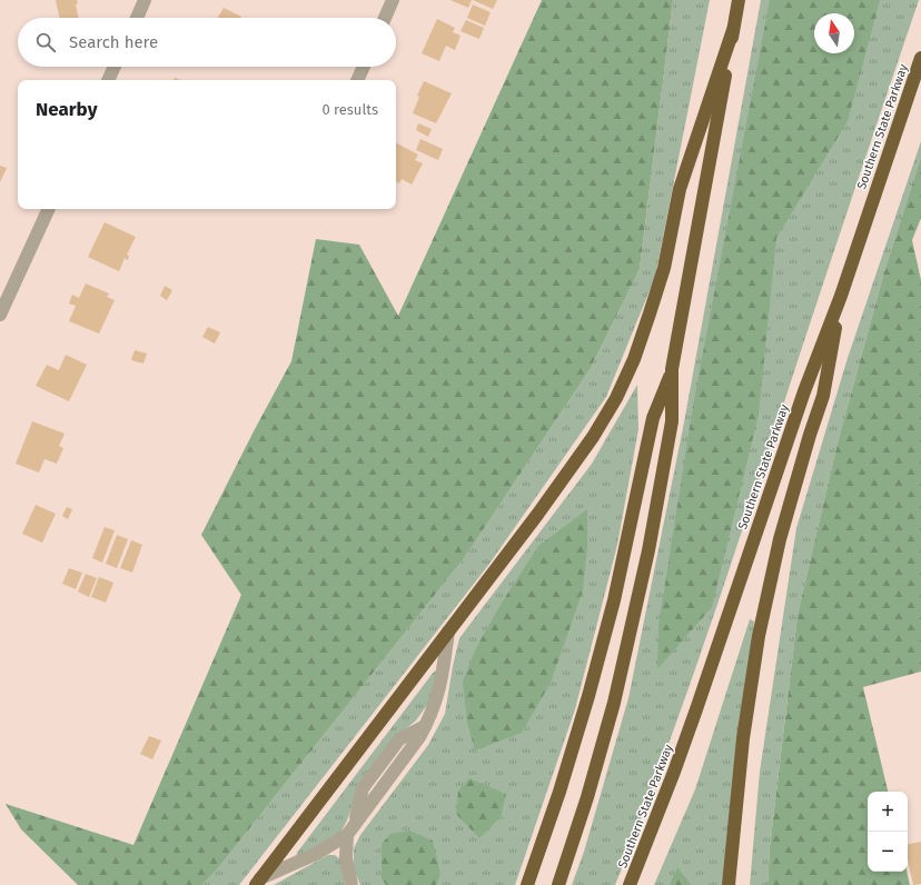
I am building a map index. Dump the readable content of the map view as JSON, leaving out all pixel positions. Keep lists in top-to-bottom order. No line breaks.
{"streets":{"highway":["Southern State Parkway"]},"north":"top","page":{"search":"Search here","heading":["Nearby","0 results"],"map_buttons":["+","−"]}}
